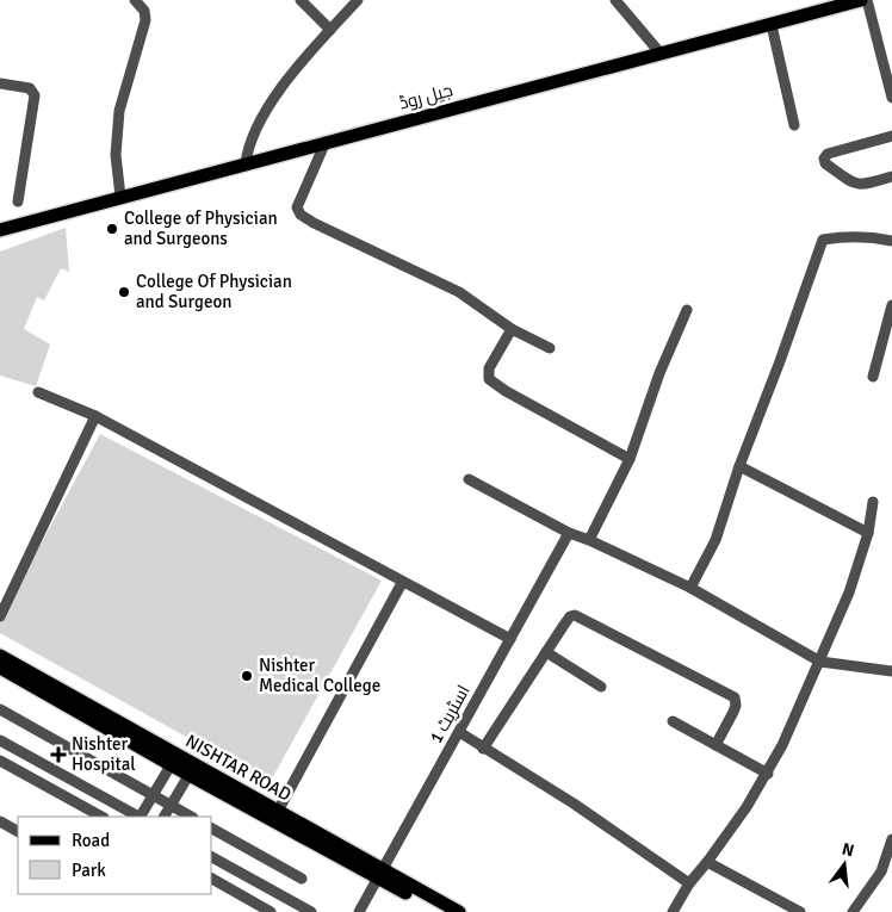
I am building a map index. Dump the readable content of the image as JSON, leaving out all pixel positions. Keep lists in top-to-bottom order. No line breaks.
{"streets":{"main road":["جیل روڈ","NISHTAR ROAD"],"street":["اسٹریٹ 1"]},"crossings":[["اسٹریٹ 1","NISHTAR ROAD"]],"places":{"other":["College of Physician and Surgeons","College Of Physician and Surgeon","Nishter Medical College"],"health":["Nishter Hospital"]},"legend":["Road","Park"],"north":"top"}
